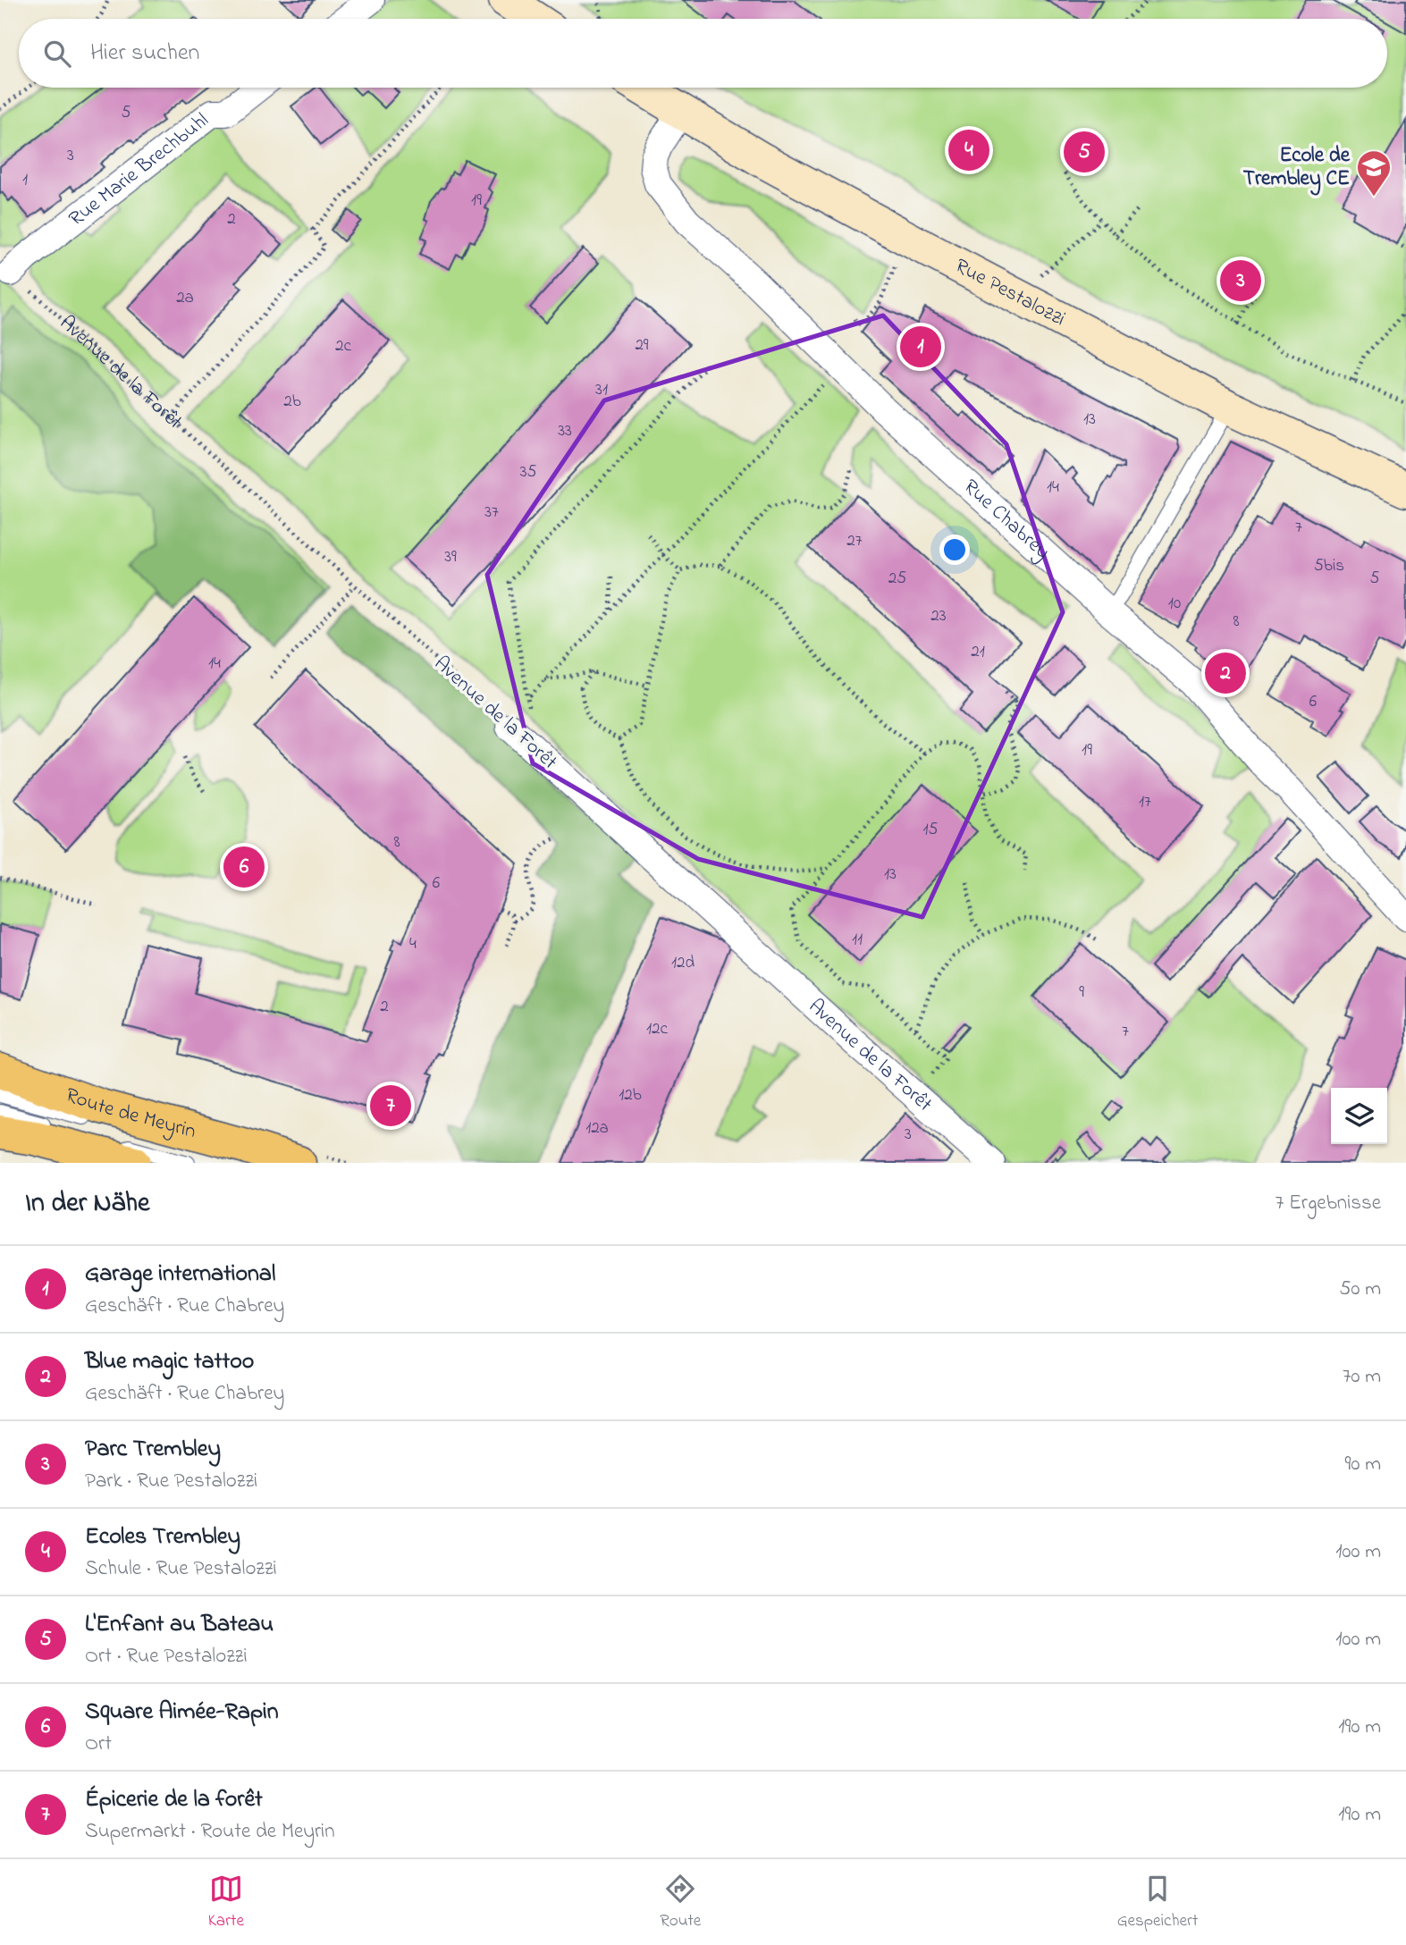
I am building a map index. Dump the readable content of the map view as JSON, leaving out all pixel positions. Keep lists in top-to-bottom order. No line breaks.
{"streets":{"main road":["Route de Meyrin"],"street":["Rue Marie Brechbuhl","Rue Pestalozzi","Avenue de la Forêt","Rue Chabrey"]},"crossings":[["Rue Marie Brechbuhl","Avenue de la Forêt"],["Rue Pestalozzi","Rue Chabrey"]],"places":{"school or university":["Ecole de Trembley CE"]},"house_numbers":["5","3","1","19","2","2a","29","2c","31","2b","13","33","35","14","37","7","27","39","5bis","25","5","10","23","8","21","14","6","19","17","15","8","13","6","11","4","12d","9","2","12c","7","12b","12a","3"],"page":{"search":"Hier suchen","pins":["4","5","3","1","2","6","7"],"heading":["In der Nähe","7 Ergebnisse"],"list":[{"mark":"1","name":"Garage international","note":"Geschäft · Rue Chabrey","value":"50 m"},{"mark":"2","name":"Blue magic tattoo","note":"Geschäft · Rue Chabrey","value":"70 m"},{"mark":"3","name":"Parc Trembley","note":"Park · Rue Pestalozzi","value":"90 m"},{"mark":"4","name":"Ecoles Trembley","note":"Schule · Rue Pestalozzi","value":"100 m"},{"mark":"5","name":"L'Enfant au Bateau","note":"Ort · Rue Pestalozzi","value":"100 m"},{"mark":"6","name":"Square Aimée-Rapin","note":"Ort","value":"190 m"},{"mark":"7","name":"Épicerie de la forêt","note":"Supermarkt · Route de Meyrin","value":"190 m"}],"nav":["Karte","Route","Gespeichert"]}}
